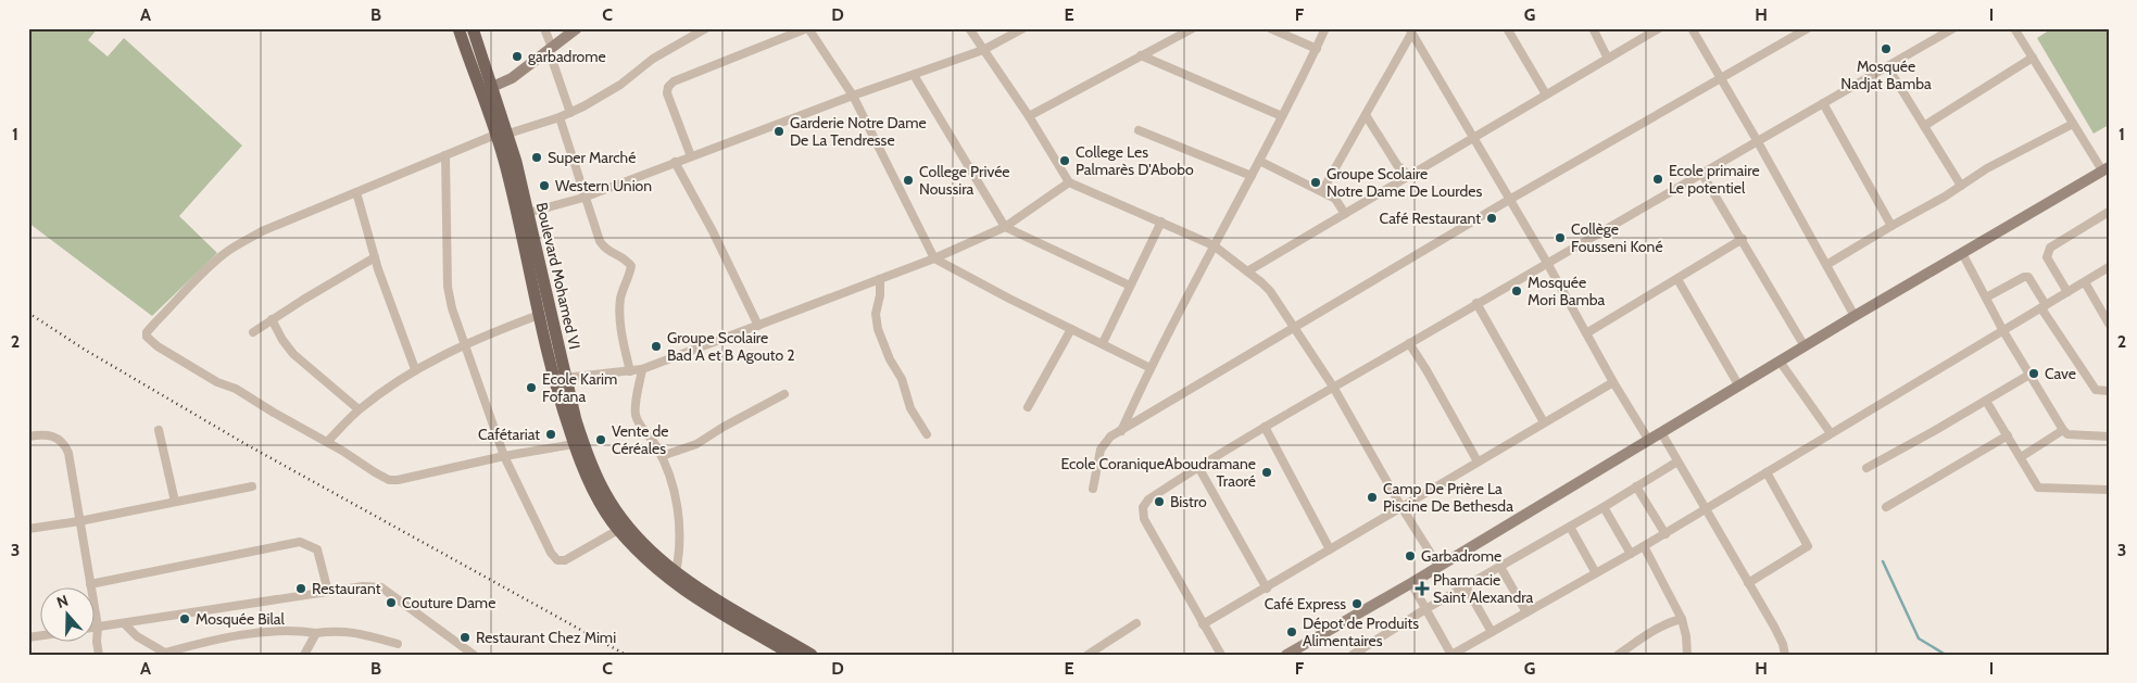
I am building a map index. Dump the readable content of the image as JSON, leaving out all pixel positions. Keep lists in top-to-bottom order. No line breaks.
{"streets":{"main road":["Boulevard Mohamed VI"]},"places":{"other":["Mosquée Nadjat Bamba","garbadrome","Garderie Notre Dame De La Tendresse","Super Marché","College Les Palmarès D'Abobo","Ecole primaire Le potentiel","College Privée Noussira","Groupe Scolaire Notre Dame De Lourdes","Western Union","Café Restaurant","Collège Fousseni Koné","Mosquée Mori Bamba","Groupe Scolaire Bad A et B Agouto 2","Cave","Ecole Karim Fofana","Cafétariat","Vente de Céréales","Ecole CoraniqueAboudramane Traoré","Camp De Prière La Piscine De Bethesda","Bistro","Garbadrome","Restaurant","Couture Dame","Café Express","Mosquée Bilal","Dépot de Produits Alimentaires","Restaurant Chez Mimi"],"health":["Pharmacie Saint Alexandra"]},"north":"top","grid":{"columns":["A","B","C","D","E","F","G","H","I"],"rows":["1","2","3"]}}
